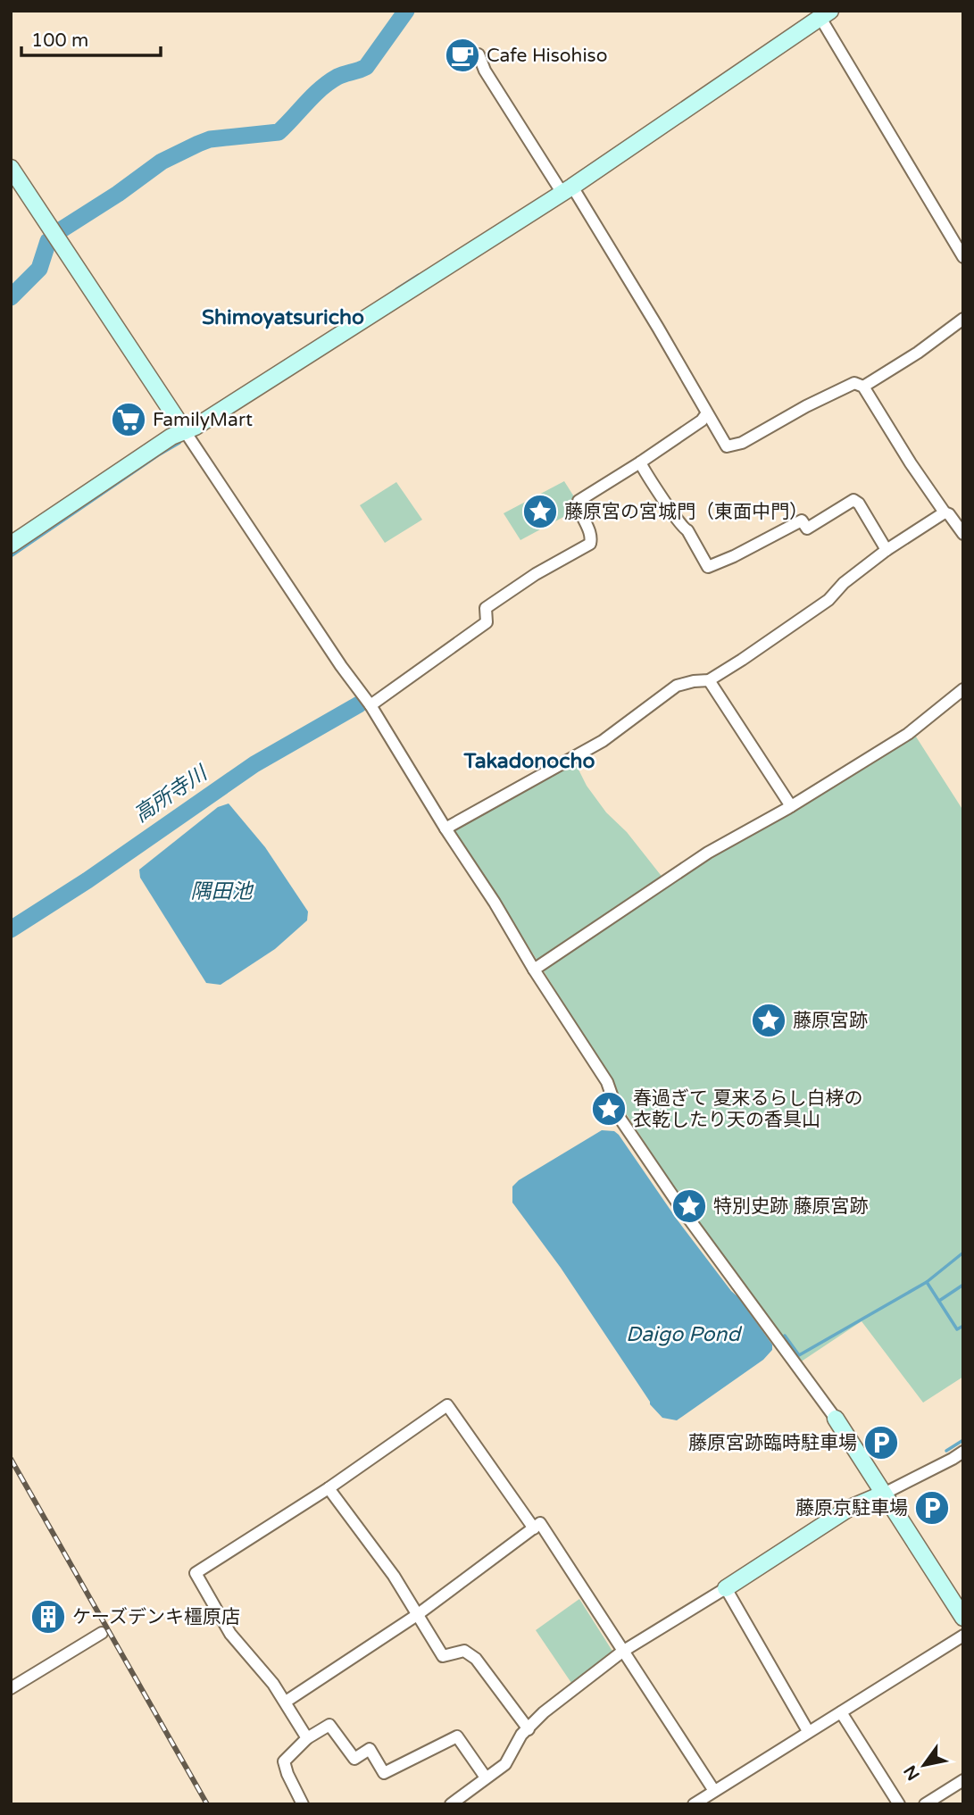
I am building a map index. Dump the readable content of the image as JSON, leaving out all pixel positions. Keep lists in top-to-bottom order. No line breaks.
{"districts":["Shimoyatsuricho","Takadonocho"],"water":["高所寺川","隅田池","Daigo Pond"],"places":{"cafe":["Cafe Hisohiso"],"supermarket":["FamilyMart"],"place":["藤原宮の宮城門（東面中門）","藤原宮跡","春過ぎて 夏来るらし白𣑥の 衣乾したり天の香具山","特別史跡 藤原宮跡"],"parking":["藤原宮跡臨時駐車場","藤原京駐車場"],"building":["ケーズデンキ橿原店"]},"scale_bar":"100 m","north":"bottom left"}
